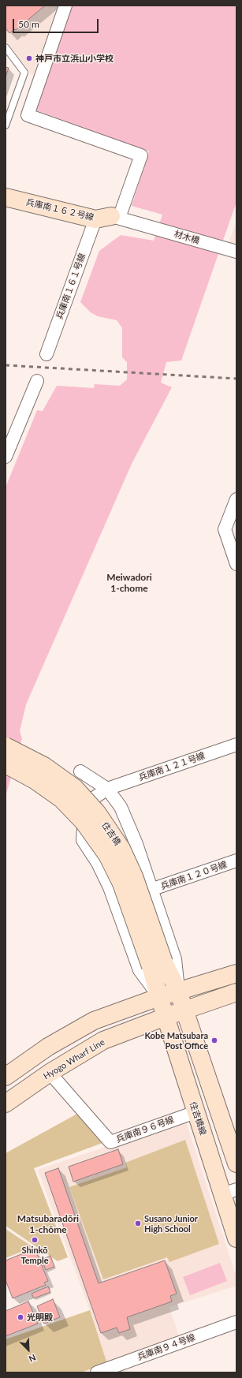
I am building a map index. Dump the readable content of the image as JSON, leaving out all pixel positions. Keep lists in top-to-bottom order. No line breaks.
{"streets":{"street":["兵庫南１６２号線","材木橋","兵庫南１６１号線","兵庫南１２１号線","住吉橋","兵庫南１２０号線","Hyogo Wharf Line","住吉橋線","兵庫南９６号線","兵庫南９４号線"]},"crossings":[["兵庫南１６２号線","材木橋"],["兵庫南１６２号線","兵庫南１６１号線"],["兵庫南１２１号線","住吉橋線"],["住吉橋","住吉橋線"],["Hyogo Wharf Line","住吉橋線"],["Hyogo Wharf Line","兵庫南９６号線"],["住吉橋線","兵庫南９６号線"]],"districts":["Meiwadori 1-chome","Matsubaradōri 1-chōme"],"places":["神戸市立浜山小学校","Kobe Matsubara Post Office","Susano Junior High School","Shinkō Temple","光明殿"],"scale_bar":"50 m","north":"bottom right"}
